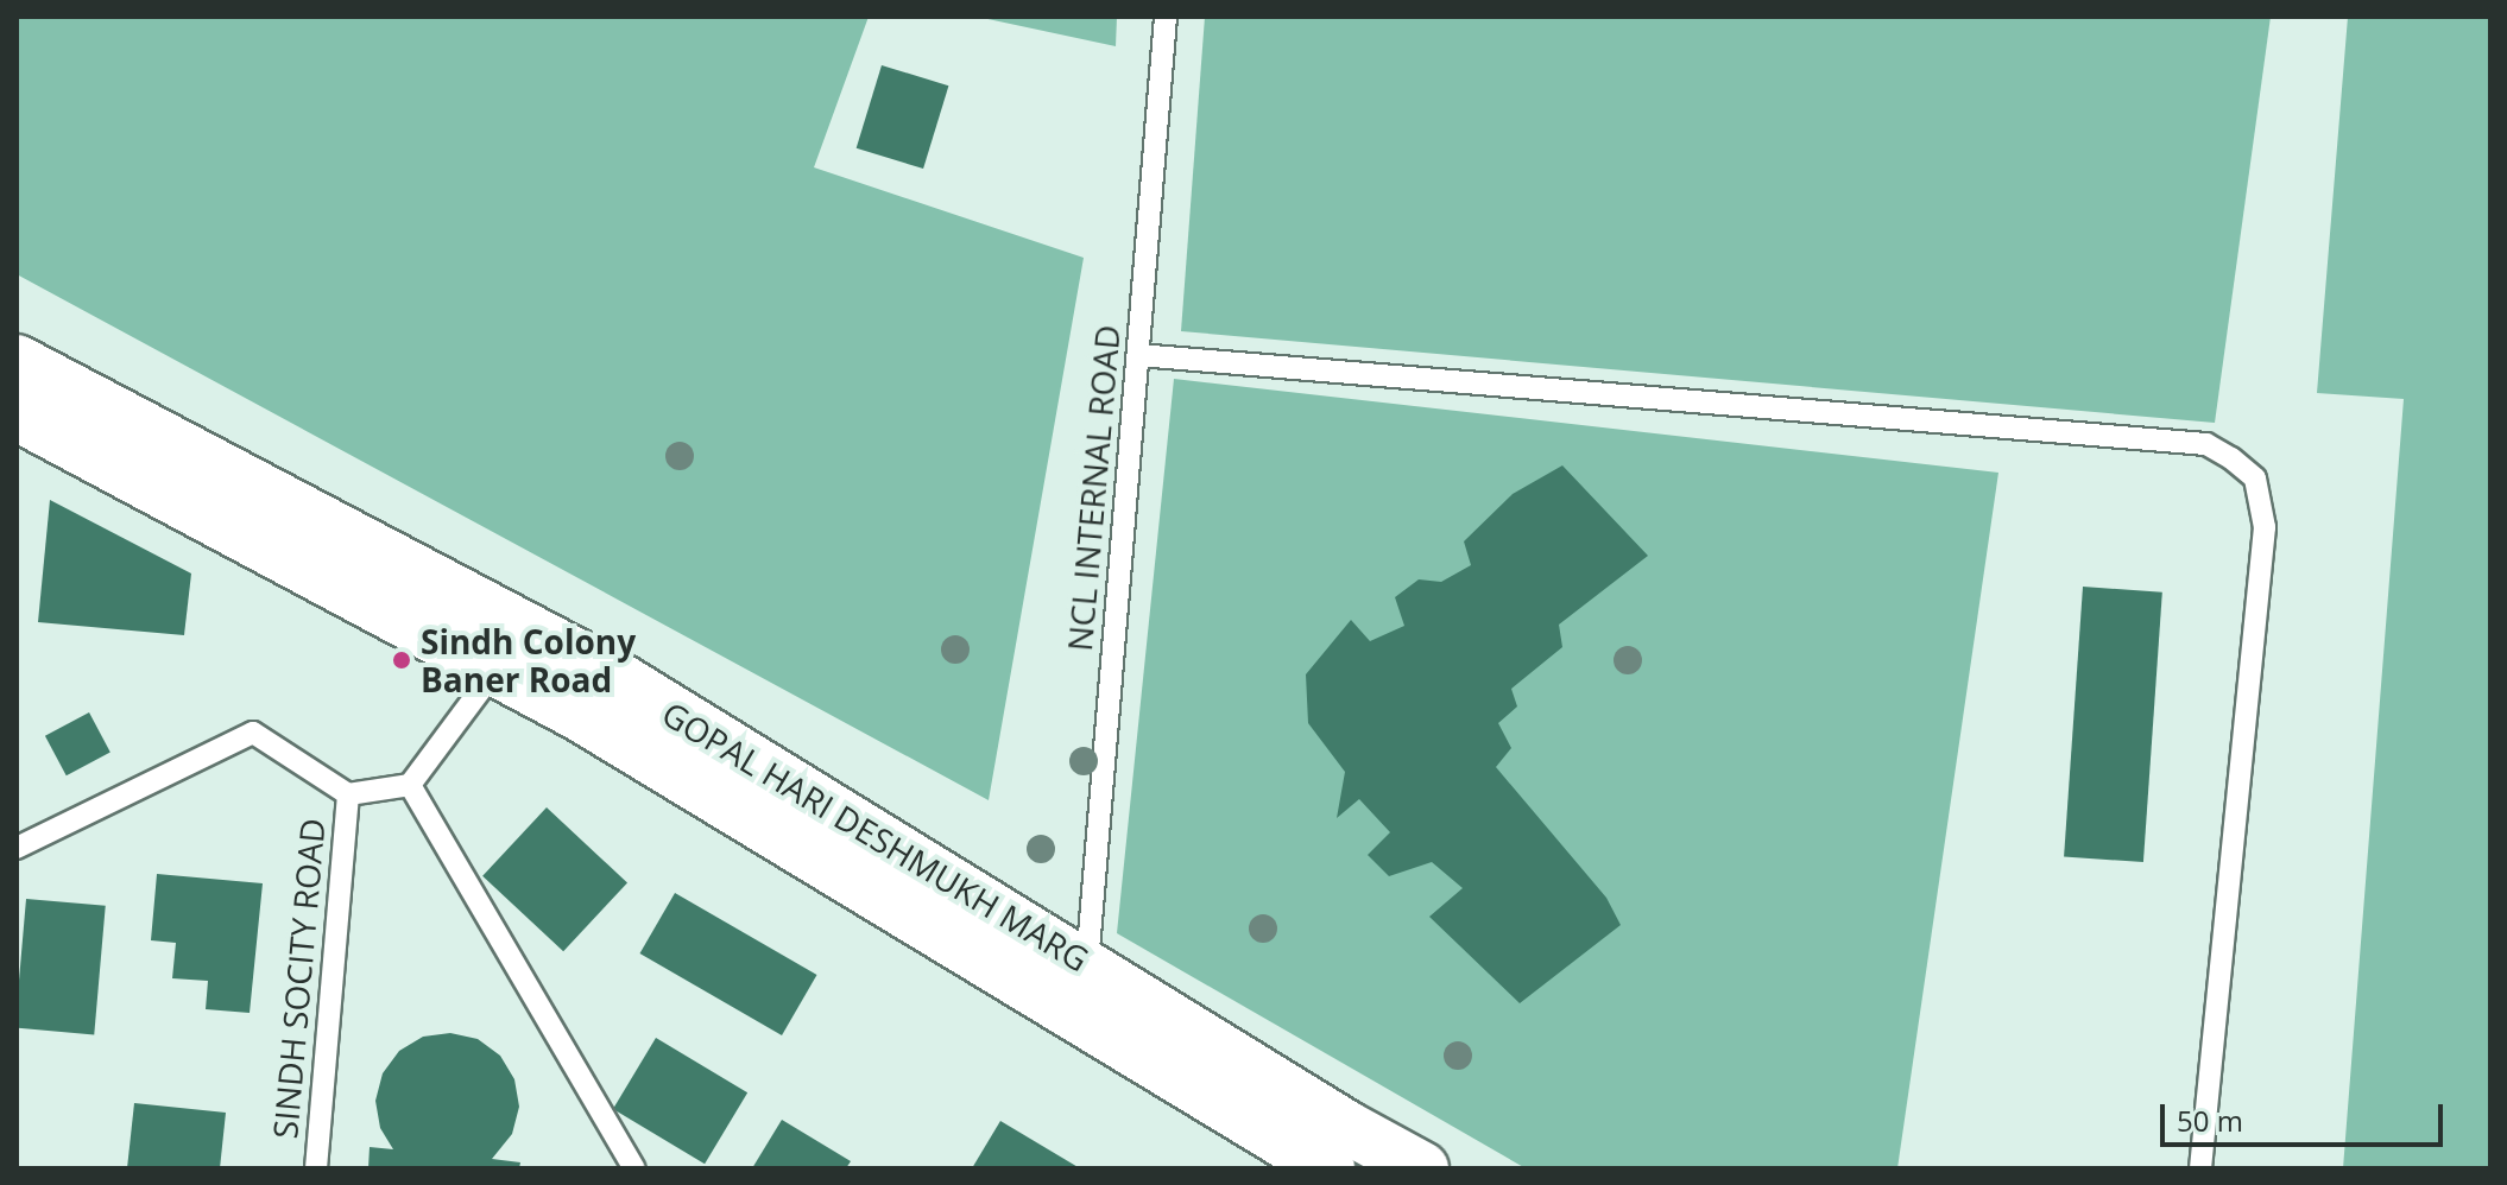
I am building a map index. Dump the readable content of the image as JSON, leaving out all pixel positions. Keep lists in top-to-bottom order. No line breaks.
{"streets":{"main road":["GOPAL HARI DESHMUKH MARG"],"lane":["NCL INTERNAL ROAD","SINDH SOCITY ROAD"]},"crossings":[["NCL INTERNAL ROAD","GOPAL HARI DESHMUKH MARG"]],"places":["Sindh Colony Baner Road"],"scale_bar":"50 m"}
